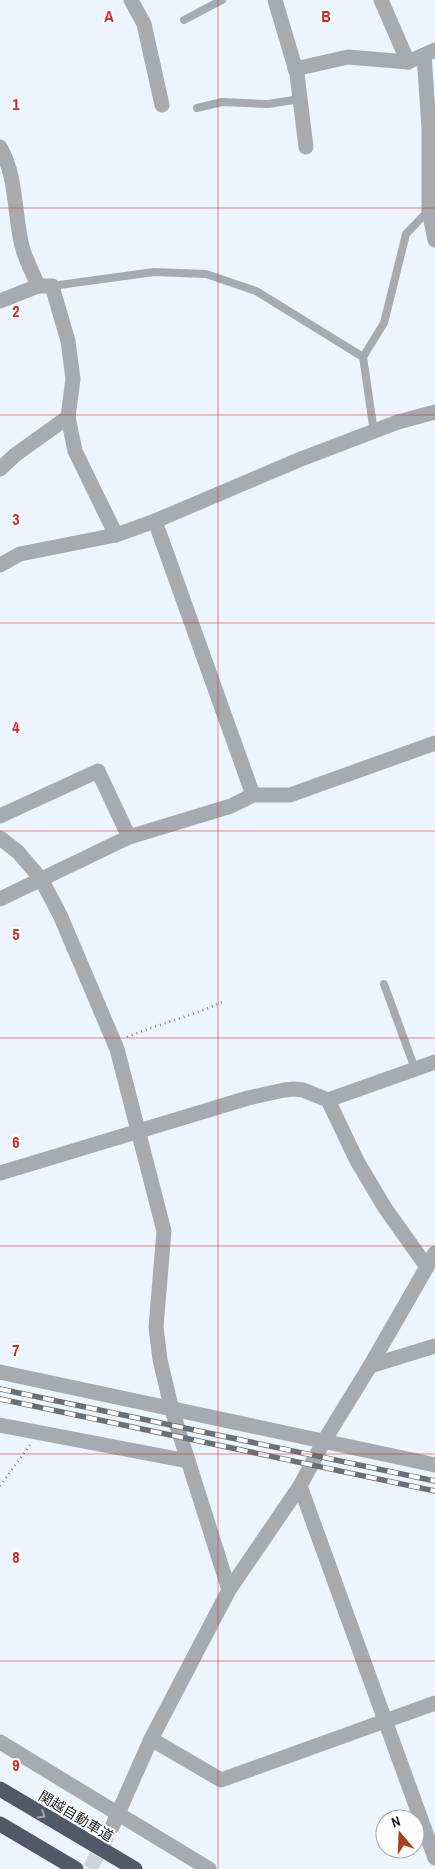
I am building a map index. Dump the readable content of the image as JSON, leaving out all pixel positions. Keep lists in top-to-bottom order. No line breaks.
{"streets":{"highway":["関越自動車道"]},"north":"top","grid":{"columns":["A","B"],"rows":["1","2","3","4","5","6","7","8","9"]}}
